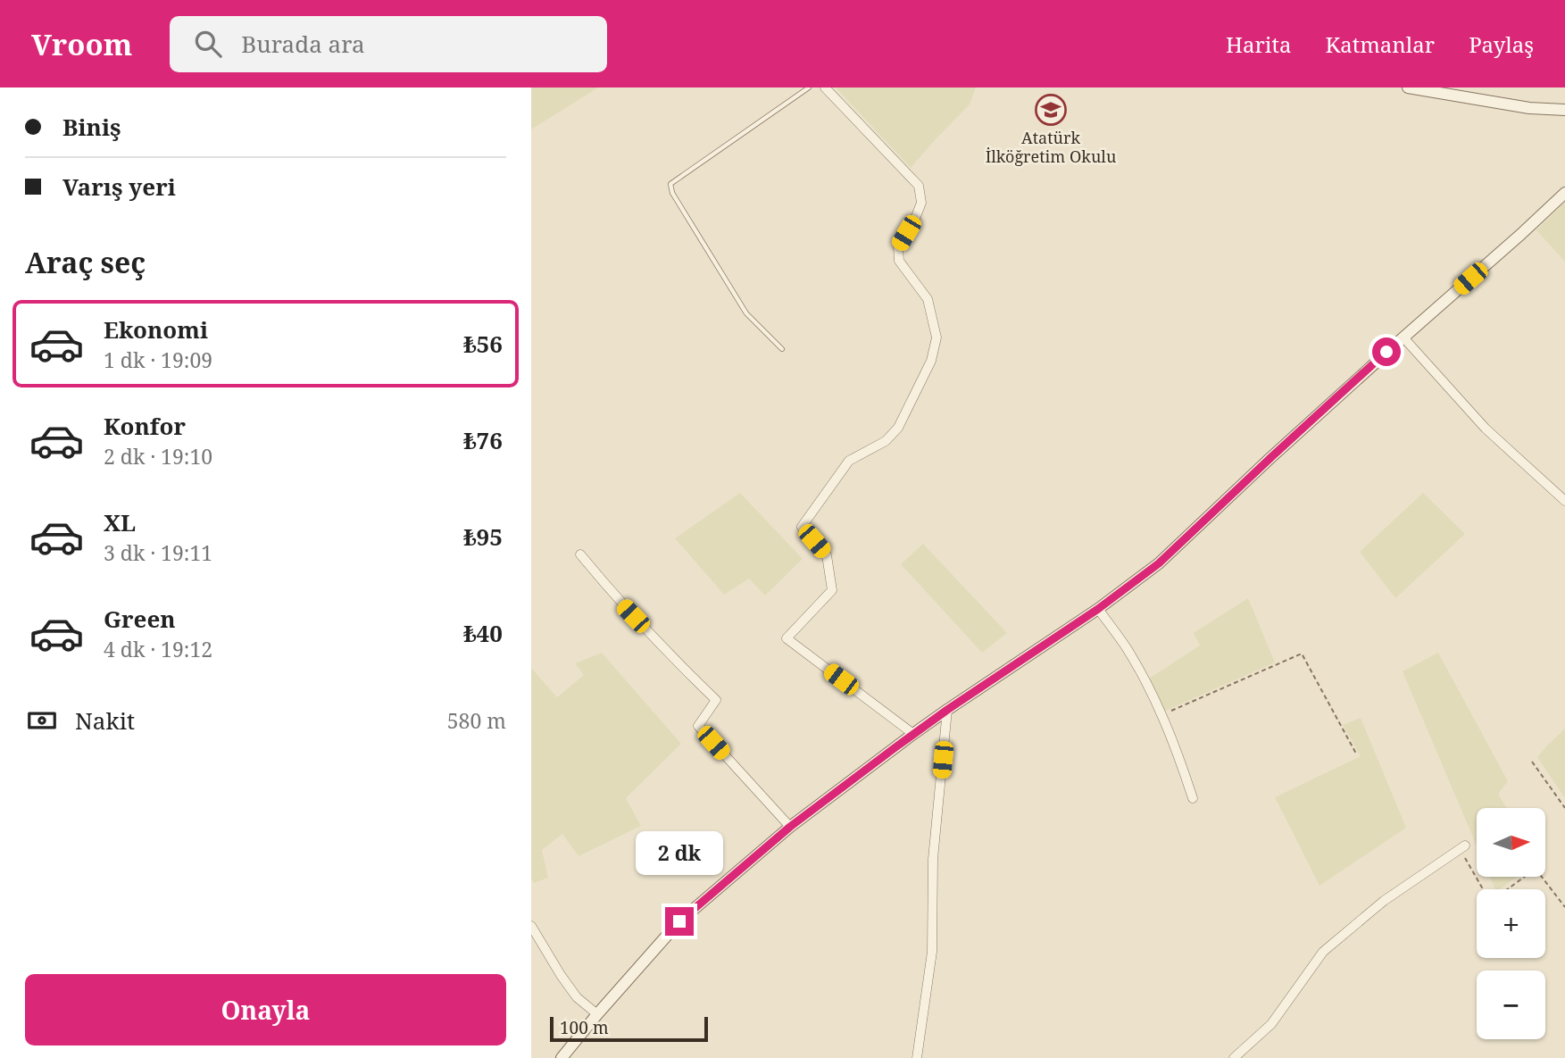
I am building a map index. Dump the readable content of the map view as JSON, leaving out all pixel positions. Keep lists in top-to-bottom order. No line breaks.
{"places":{"school or university":["Atatürk İlköğretim Okulu"]},"scale_bar":"100 m","north":"right","page":{"header":"Vroom","search":"Burada ara","nav":["Harita","Katmanlar","Paylaş"],"banner":["Biniş","Varış yeri"],"heading":"Araç seç","list":[{"name":"Ekonomi","note":"1 dk · 19:09","value":"₺56"},{"name":"Konfor","note":"2 dk · 19:10","value":"₺76"},{"name":"XL","note":"3 dk · 19:11","value":"₺95"},{"name":"Green","note":"4 dk · 19:12","value":"₺40"}],"pay":["Nakit","580 m"],"map_buttons":["+","−"],"bubble":"2 dk","buttons":"Onayla","scale":"100 m"}}
